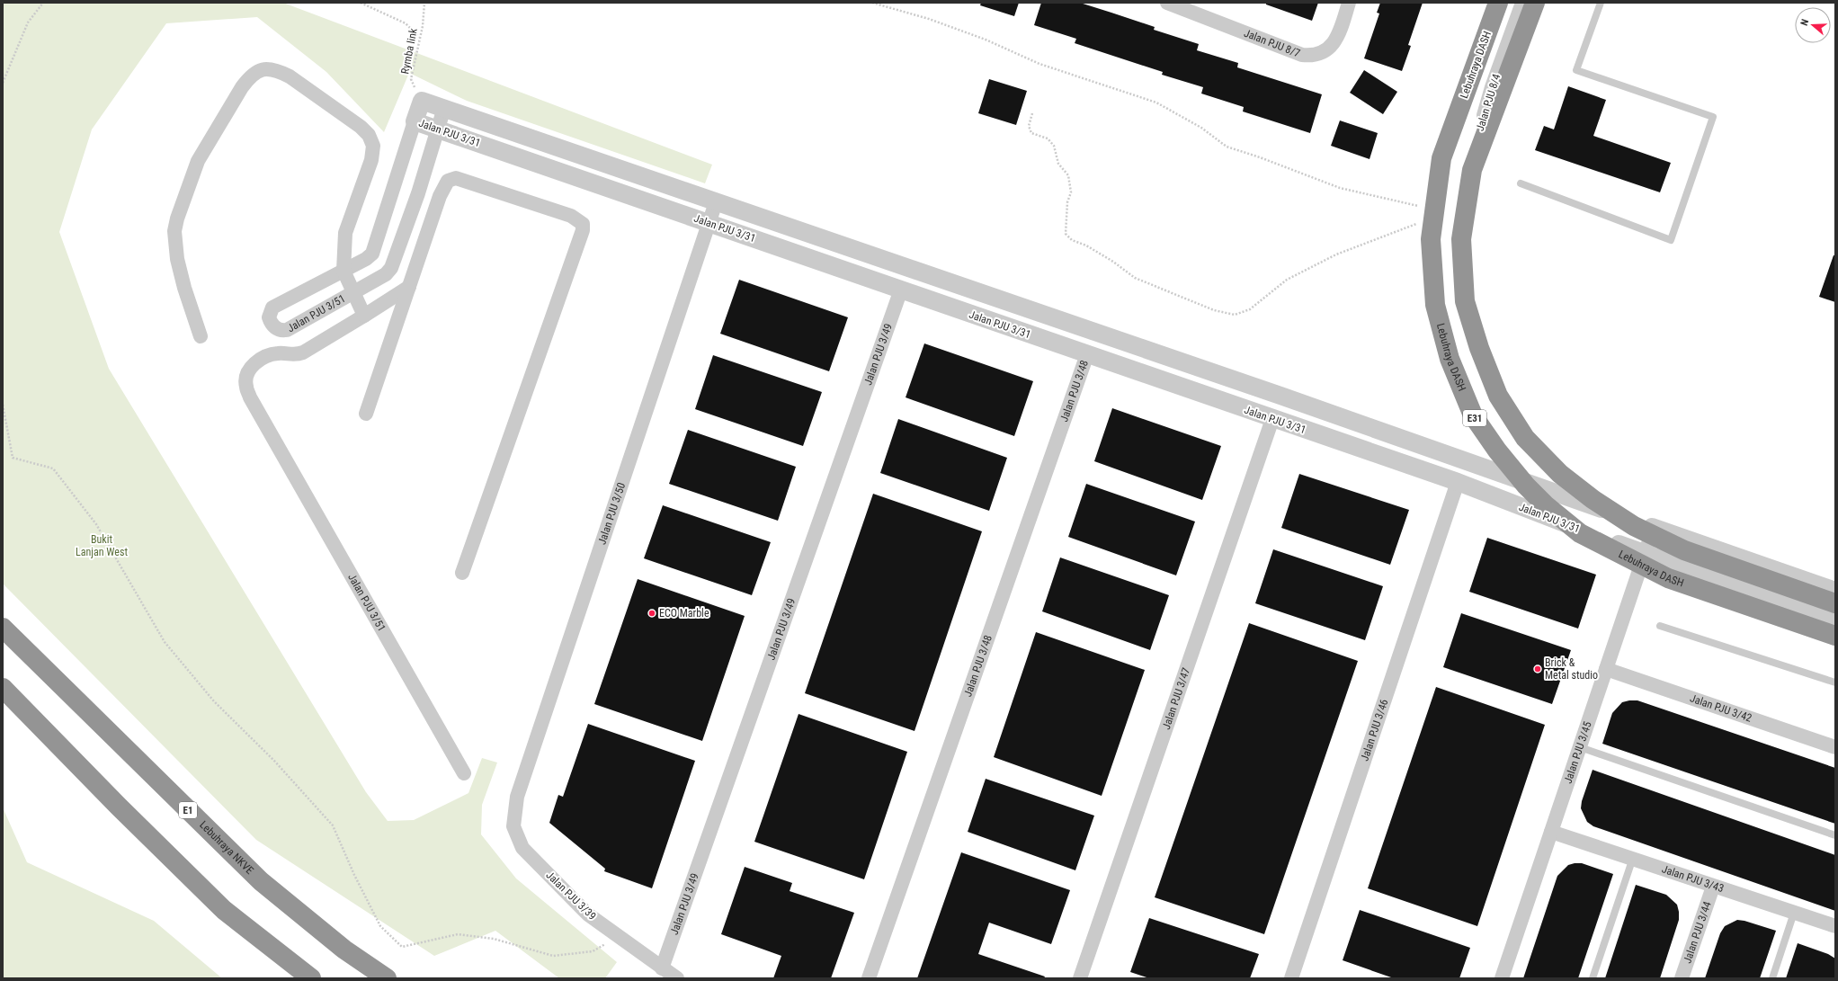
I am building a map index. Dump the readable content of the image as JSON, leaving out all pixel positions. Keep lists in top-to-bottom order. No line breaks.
{"streets":{"highway":["Lebuhraya DASH","E31","E1","Lebuhraya NKVE"],"street":["Jalan PJU 8/7","Jalan PJU 8/4","Jalan PJU 3/31","Jalan PJU 3/51","Jalan PJU 3/49","Jalan PJU 3/48","Jalan PJU 3/50","Jalan PJU 3/47","Jalan PJU 3/42","Jalan PJU 3/46","Jalan PJU 3/45","Jalan PJU 3/43","Jalan PJU 3/39","Jalan PJU 3/44"],"path":["Rymba link"]},"crossings":[["Rymba link","Jalan PJU 3/31"],["Jalan PJU 3/31","Jalan PJU 3/51"],["Jalan PJU 3/31","Jalan PJU 3/49"],["Jalan PJU 3/31","Jalan PJU 3/48"],["Jalan PJU 3/31","Jalan PJU 3/50"],["Jalan PJU 3/31","Jalan PJU 3/47"],["Jalan PJU 3/31","Jalan PJU 3/46"],["Jalan PJU 3/31","Jalan PJU 3/45"],["Jalan PJU 3/49","Jalan PJU 3/39"],["Jalan PJU 3/50","Jalan PJU 3/39"],["Jalan PJU 3/42","Jalan PJU 3/45"],["Jalan PJU 3/45","Jalan PJU 3/43"],["Jalan PJU 3/43","Jalan PJU 3/44"]],"parks":["Bukit Lanjan West"],"places":["ECO Marble","Brick & Metal studio"],"north":"left"}
